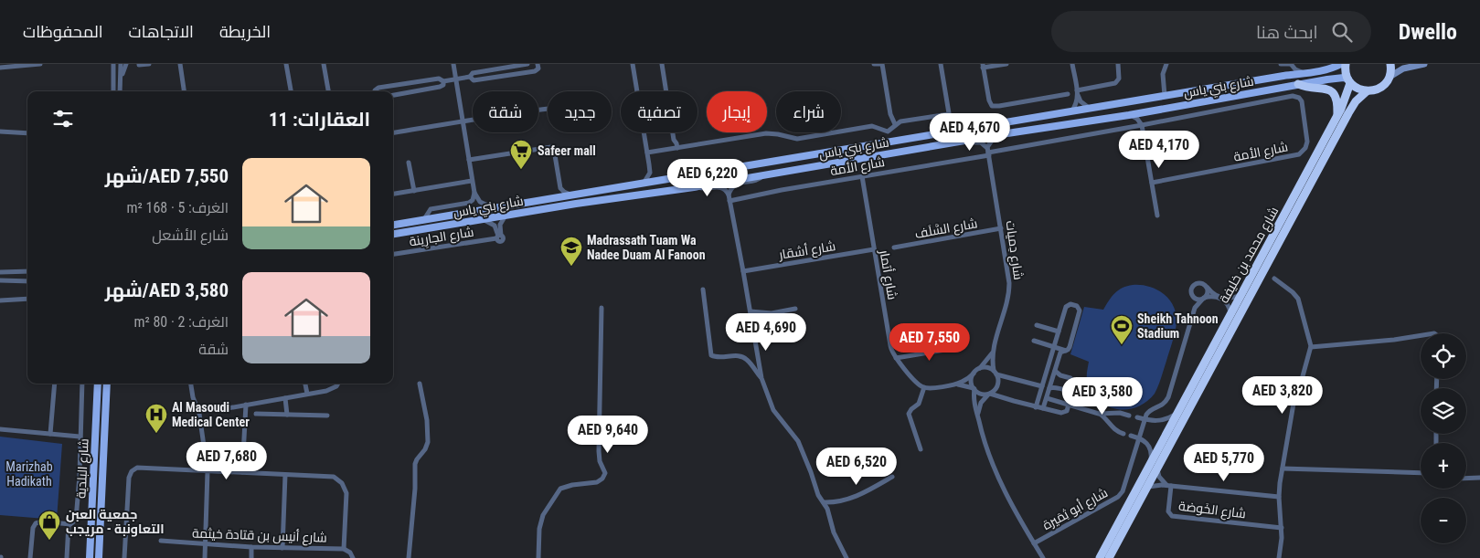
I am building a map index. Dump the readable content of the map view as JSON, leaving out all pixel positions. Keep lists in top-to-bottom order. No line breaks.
{"streets":{"highway":["شارع محمد بن خليفة"],"main road":["شارع بني ياس","شارع البلدية"],"street":["شارع الأمة","شارع السَّلَف","شارع الجارِينة","شارع أشقار","شارع دِميات","شارع أتمار","شارع أبو ثِمَيرة","شارع الخَوضة","شارع أنيس بن قتادة خيثمة"]},"crossings":[["شارع بني ياس","شارع محمد بن خليفة"],["شارع الأمة","شارع دِميات"],["شارع الأمة","شارع أتمار"],["شارع السَّلَف","شارع دِميات"],["شارع أشقار","شارع أتمار"]],"parks":["Marizhab Hadikath"],"places":{"supermarket":["Safeer mall"],"school or university":["Madrassath Tuam Wa Nadee Duam Al Fanoon"],"sports":["Sheikh Tahnoon Stadium"],"hospital":["Al Masoudi Medical Center"],"shop":["جمعية العبن التعاونبة - مريجب"]},"page":{"header":"Dwello","search":"ابحث هنا","nav":["الخريطة","الاتجاهات","المحفوظات"],"chip":["شراء","إيجار","تصفية","جديد","شقة"],"heading":"العقارات: 11","price":["AED 4,670","AED 4,170","AED 6,220","AED 4,690","AED 7,550","AED 3,820","AED 3,580","AED 9,640","AED 7,680","AED 5,770","AED 6,520"],"list":[{"name":"AED 7,550/شهر","note":"الغرف: 5 · 168 m² · شارع الأشعل"},{"name":"AED 3,580/شهر","note":"الغرف: 2 · 80 m² · شقة"}],"map_buttons":["+","−"]}}
